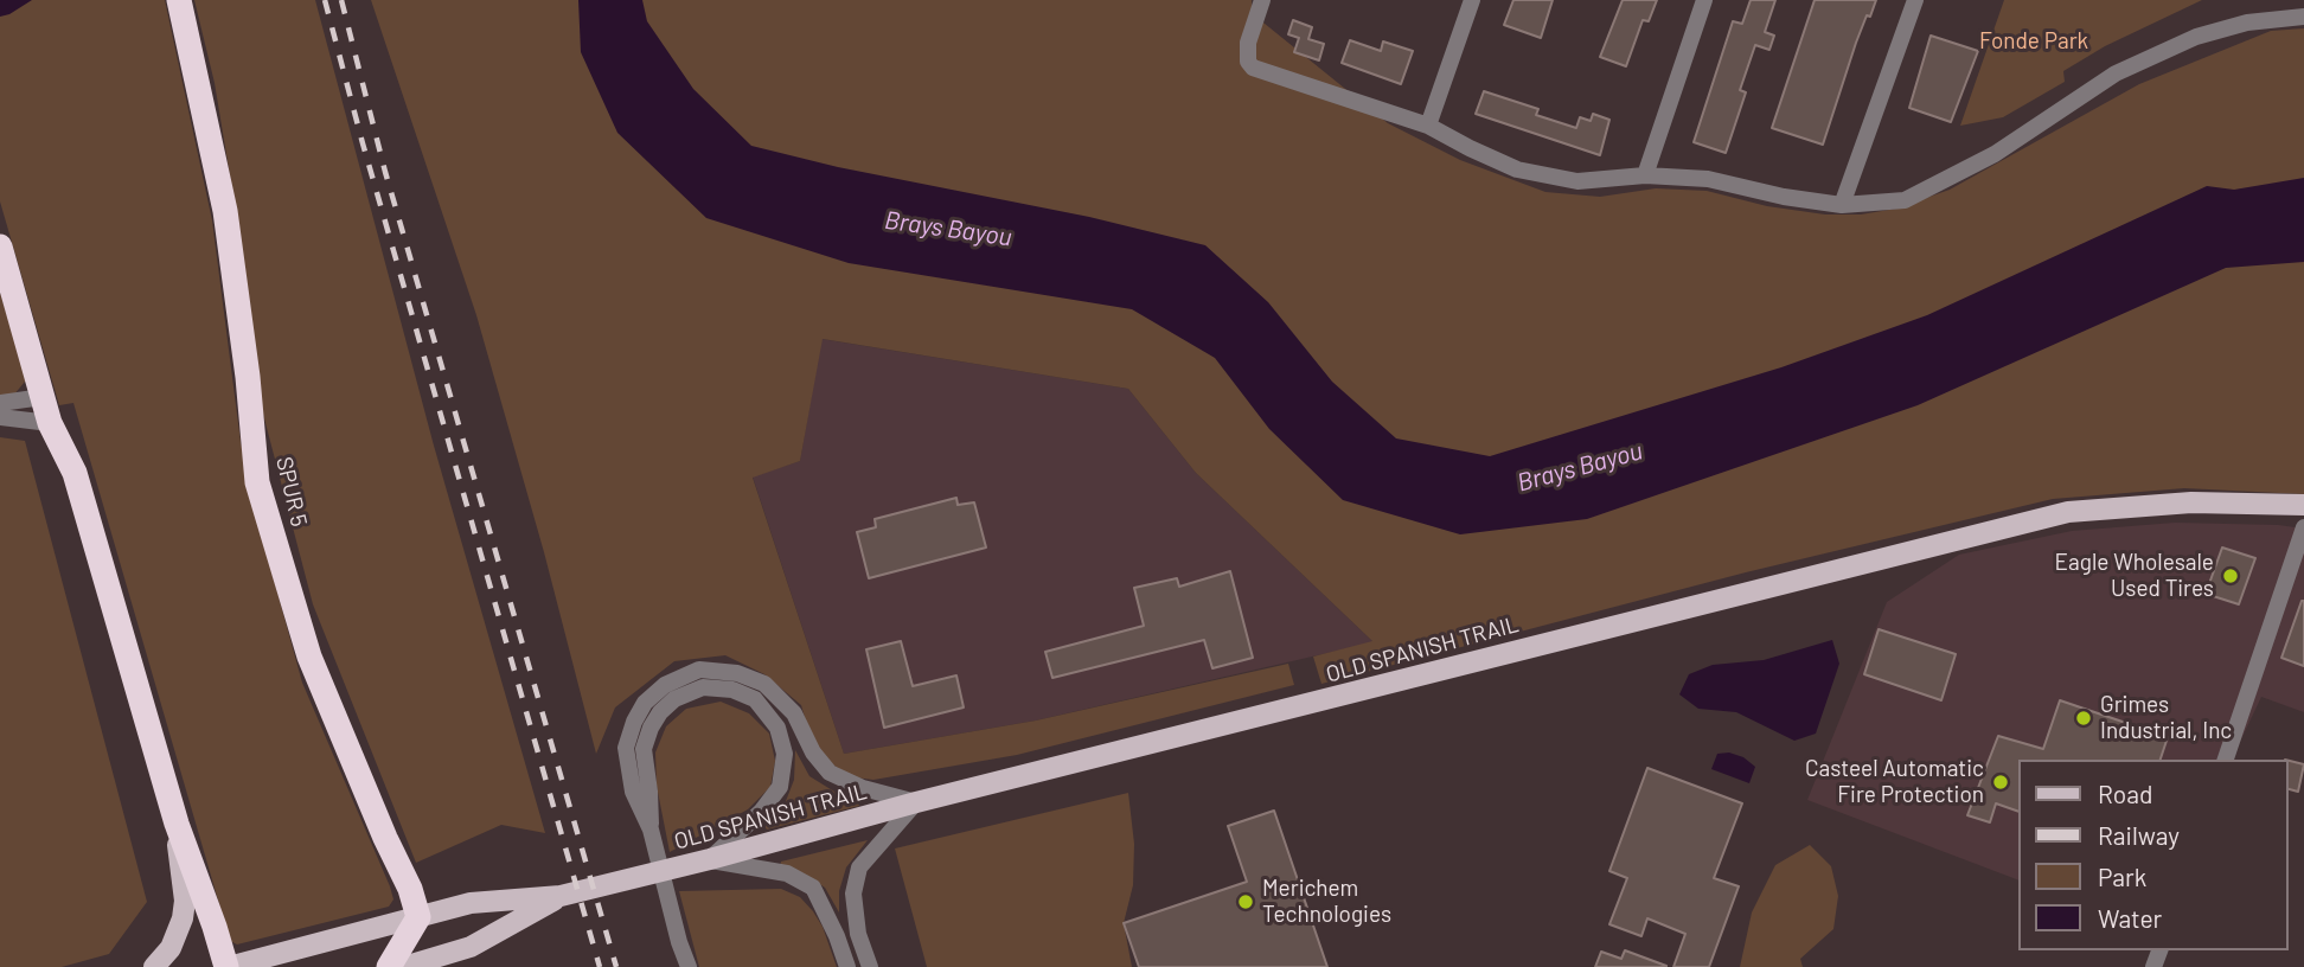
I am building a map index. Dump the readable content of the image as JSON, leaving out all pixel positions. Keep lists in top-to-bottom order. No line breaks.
{"streets":{"highway":["SPUR 5"],"main road":["OLD SPANISH TRAIL"]},"crossings":[["SPUR 5","OLD SPANISH TRAIL"]],"water":["Brays Bayou"],"parks":["Fonde Park"],"places":["Eagle Wholesale Used Tires","Grimes Industrial, Inc","Casteel Automatic Fire Protection","Merichem Technologies"],"legend":["Road","Railway","Park","Water"]}
